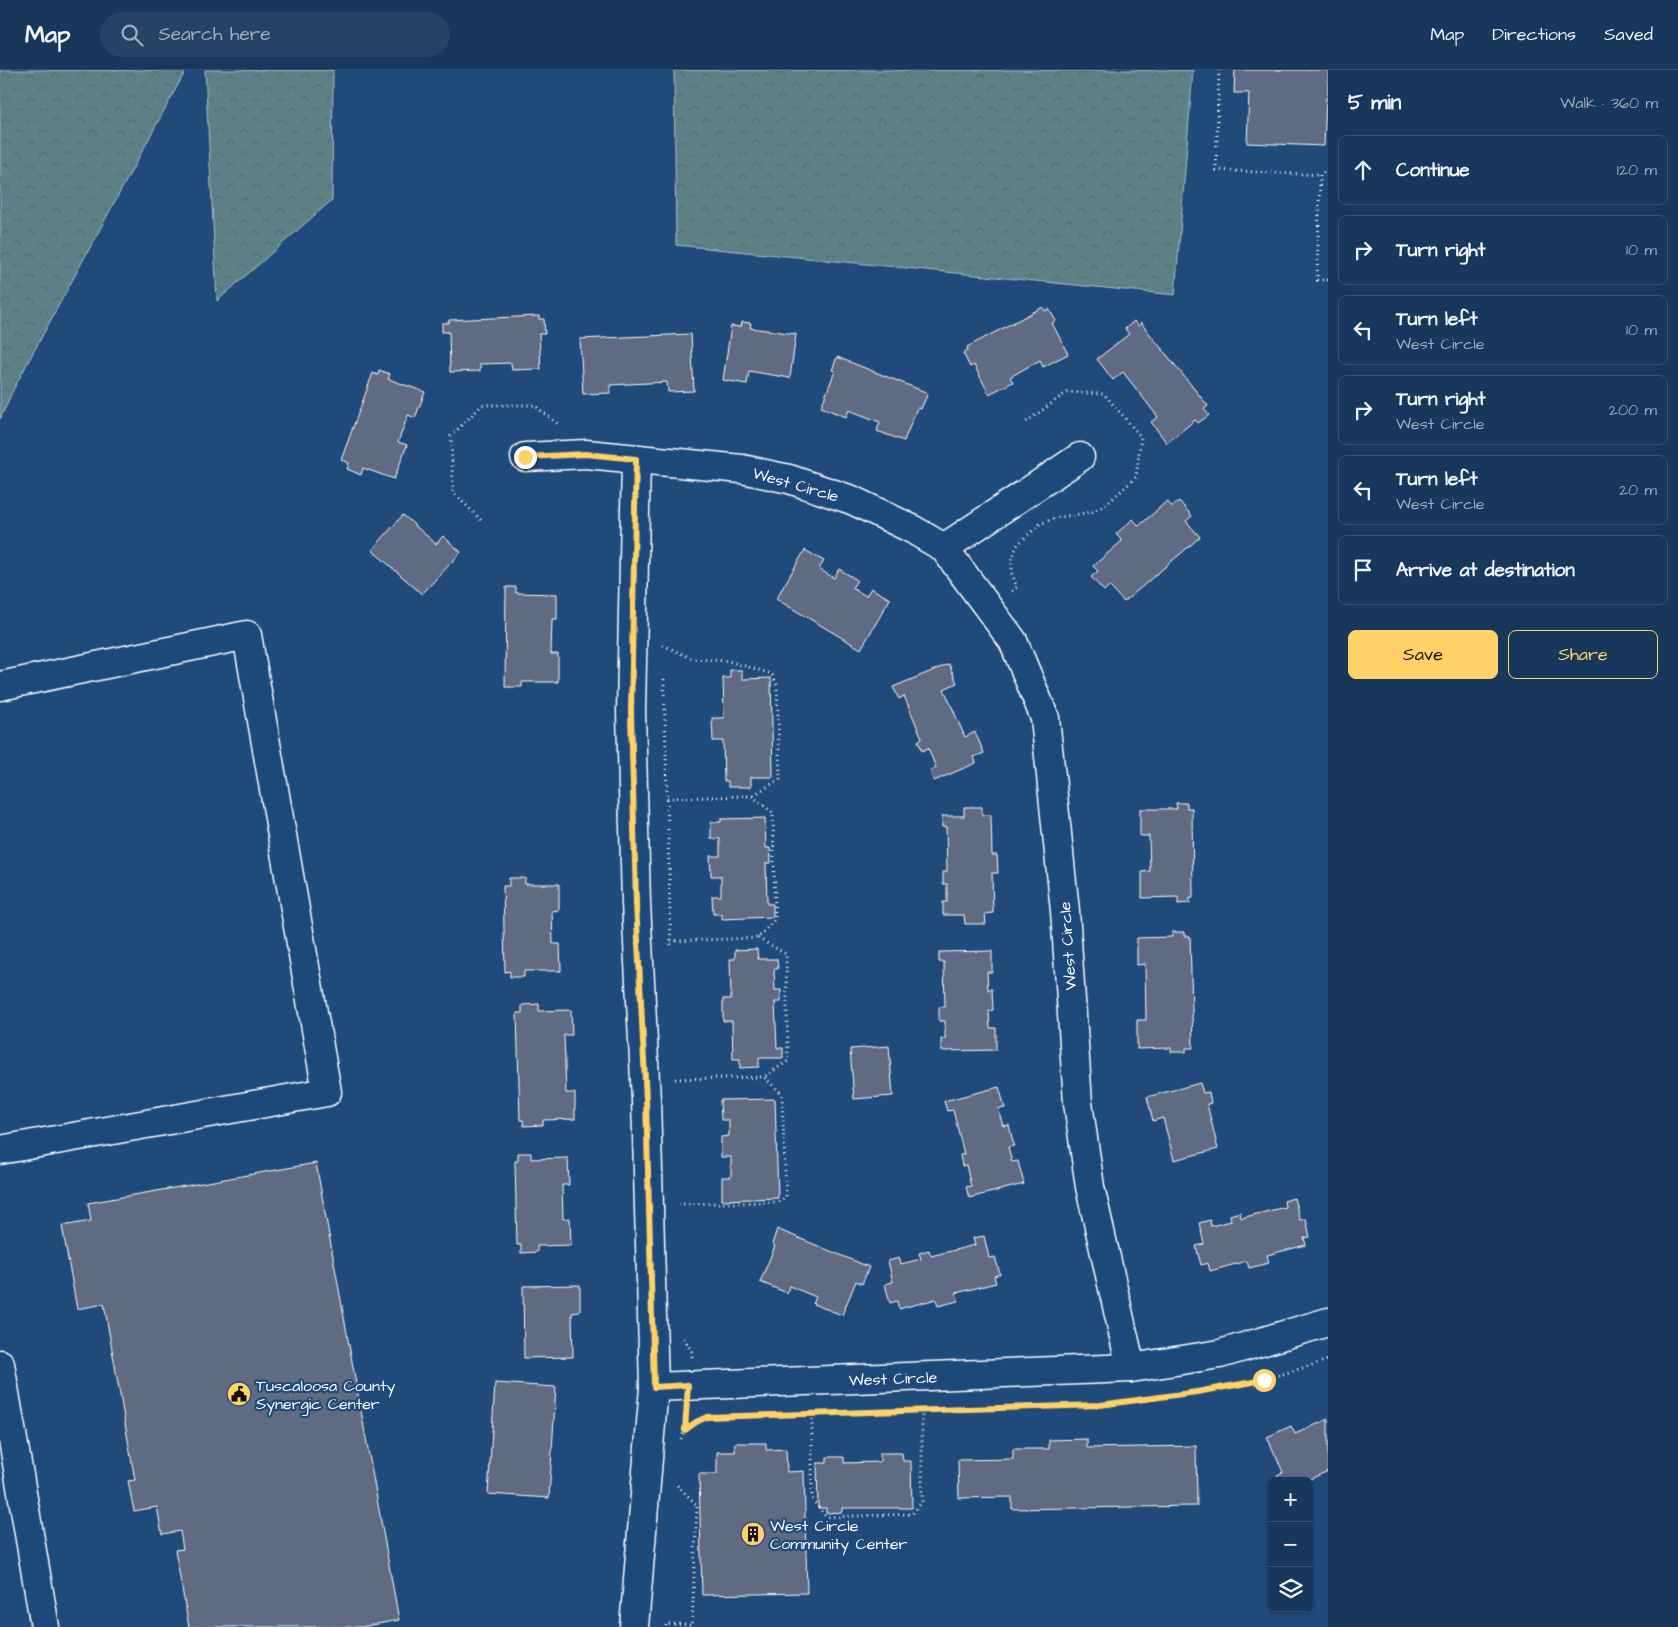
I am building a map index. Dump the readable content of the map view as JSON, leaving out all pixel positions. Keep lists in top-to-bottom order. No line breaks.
{"streets":{"street":["West Circle"]},"places":{"public building":["Tuscaloosa County Synergic Center"],"building":["West Circle Community Center"]},"page":{"header":"Map","search":"Search here","nav":["Map","Directions","Saved"],"heading":["5 min","Walk · 360 m"],"list":[["Continue","120 m"],["Turn right","10 m"],["Turn left","West Circle","10 m"],["Turn right","West Circle","200 m"],["Turn left","West Circle","20 m"],"Arrive at destination"],"buttons":["Save","Share"],"map_buttons":["+","−"]}}
